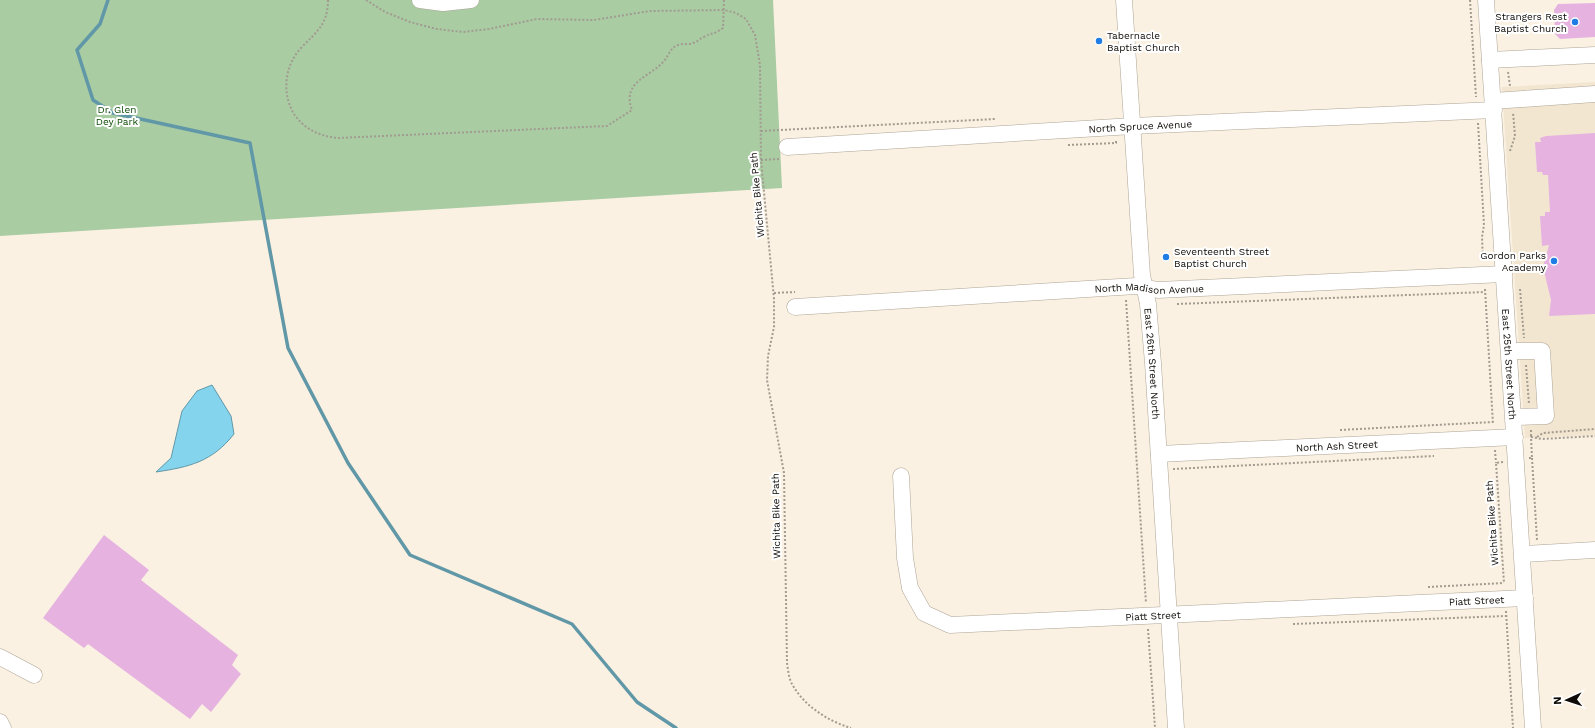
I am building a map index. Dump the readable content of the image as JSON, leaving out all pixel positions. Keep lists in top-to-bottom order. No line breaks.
{"streets":{"street":["North Spruce Avenue","North Madison Avenue","East 26th Street North","East 25th Street North","North Ash Street","Piatt Street"],"path":["Wichita Bike Path"]},"crossings":[["North Spruce Avenue","East 26th Street North"],["North Spruce Avenue","East 25th Street North"],["North Madison Avenue","East 26th Street North"],["North Madison Avenue","East 25th Street North"],["East 26th Street North","North Ash Street"],["East 26th Street North","Piatt Street"],["East 25th Street North","North Ash Street"],["East 25th Street North","Piatt Street"]],"parks":["Dr. Glen Dey Park"],"places":["Strangers Rest Baptist Church","Tabernacle Baptist Church","Seventeenth Street Baptist Church","Gordon Parks Academy"],"north":"left"}
